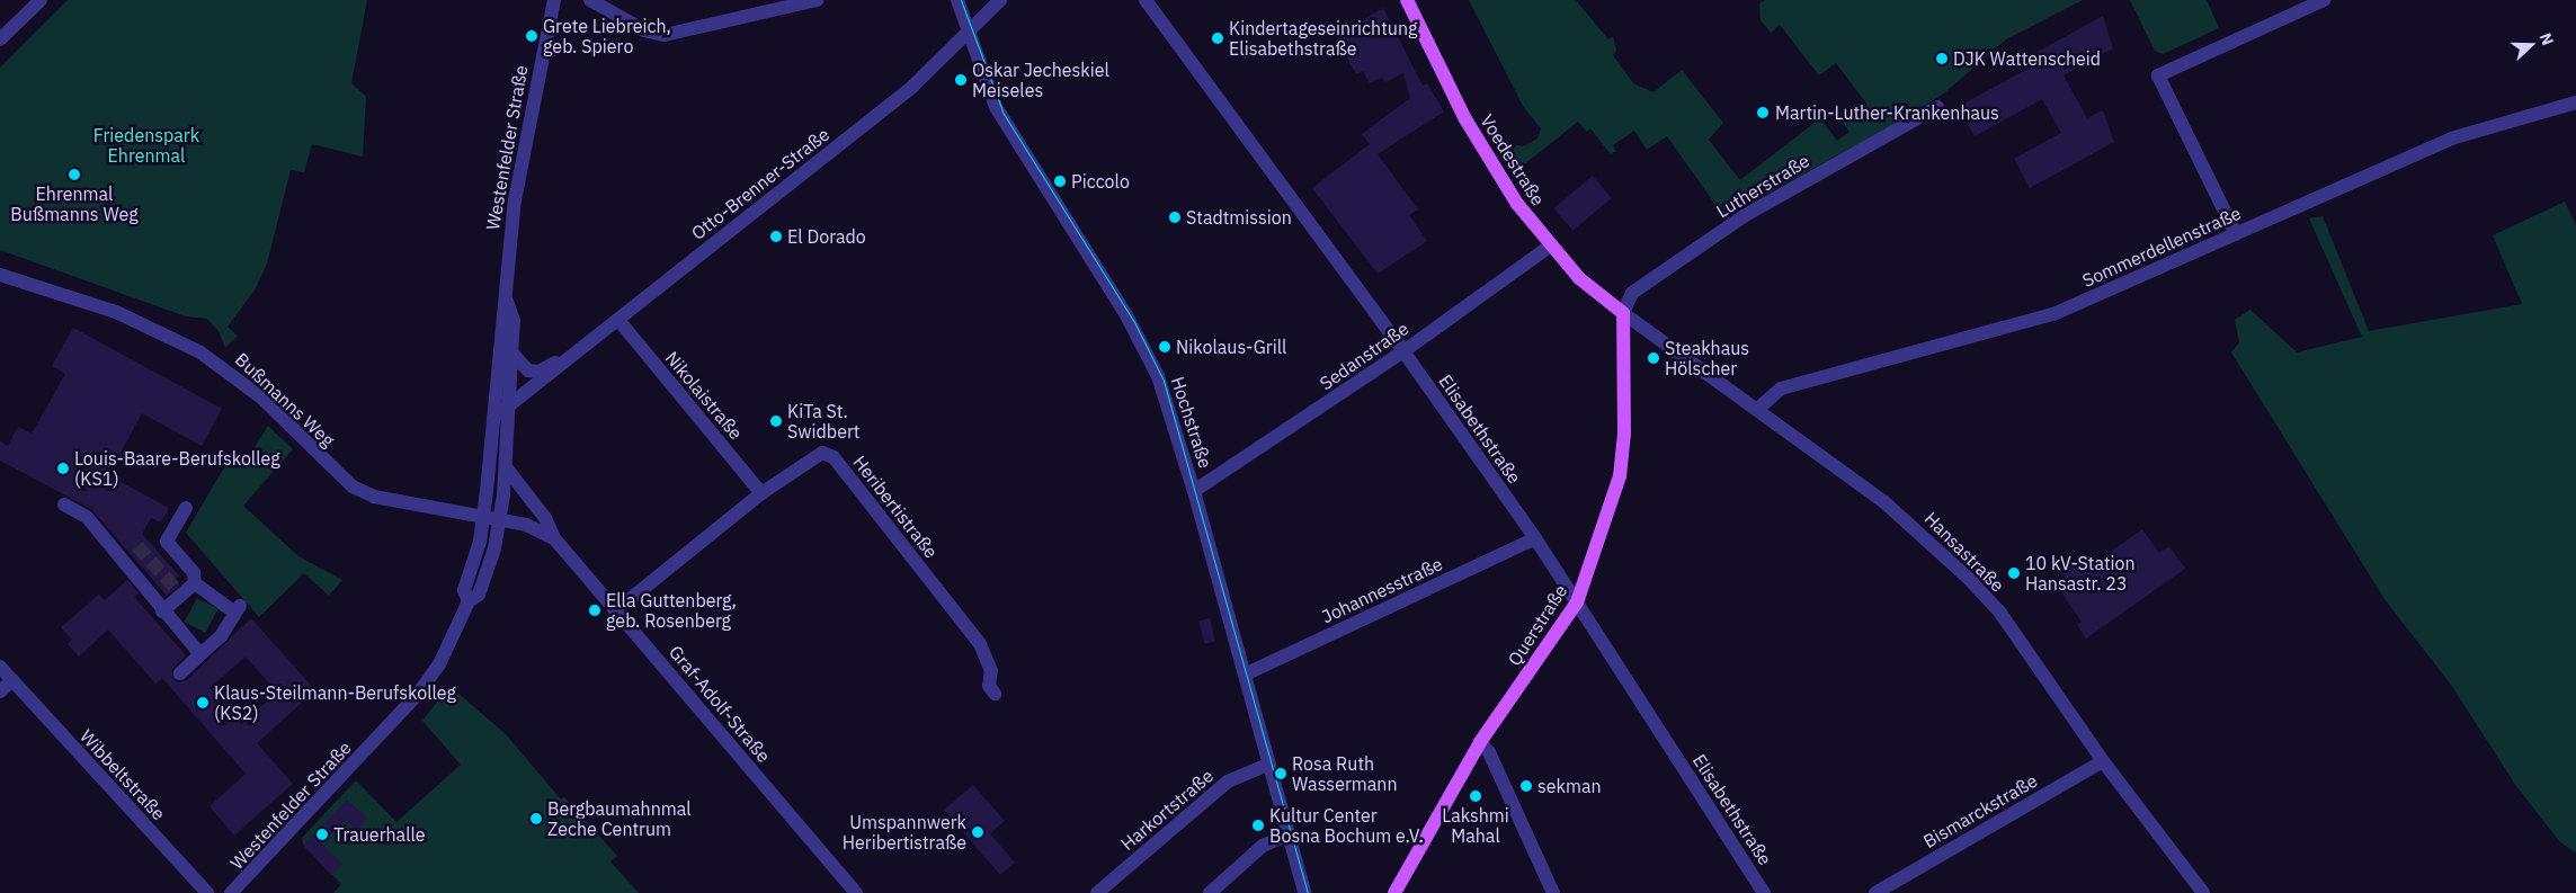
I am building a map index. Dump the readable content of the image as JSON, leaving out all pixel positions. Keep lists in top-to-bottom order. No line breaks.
{"streets":{"main road":["Voedestraße","Querstraße"],"street":["Westenfelder Straße","Otto-Brenner-Straße","Lutherstraße","Sommerdellenstraße","Sedanstraße","Nikolaistraße","Bußmanns Weg","Hochstraße","Elisabethstraße","Heribertistraße","Hansastraße","Johannesstraße","Graf-Adolf-Straße","Wibbeltstraße","Harkortstraße","Bismarckstraße"]},"crossings":[["Westenfelder Straße","Otto-Brenner-Straße"],["Westenfelder Straße","Bußmanns Weg"],["Westenfelder Straße","Graf-Adolf-Straße"],["Voedestraße","Lutherstraße"],["Voedestraße","Sedanstraße"],["Voedestraße","Hansastraße"],["Voedestraße","Querstraße"],["Otto-Brenner-Straße","Nikolaistraße"],["Otto-Brenner-Straße","Hochstraße"],["Lutherstraße","Hansastraße"],["Lutherstraße","Querstraße"],["Sommerdellenstraße","Hansastraße"],["Sedanstraße","Hochstraße"],["Sedanstraße","Elisabethstraße"],["Nikolaistraße","Heribertistraße"],["Hochstraße","Johannesstraße"],["Hochstraße","Harkortstraße"],["Elisabethstraße","Johannesstraße"],["Elisabethstraße","Querstraße"],["Heribertistraße","Graf-Adolf-Straße"],["Hansastraße","Querstraße"],["Hansastraße","Bismarckstraße"]],"parks":["Friedenspark Ehrenmal"],"places":["Grete Liebreich, geb. Spiero","Kindertageseinrichtung Elisabethstraße","DJK Wattenscheid","Oskar Jecheskiel Meiseles","Martin-Luther-Krankenhaus","Ehrenmal Bußmanns Weg","Piccolo","Stadtmission","El Dorado","Nikolaus-Grill","Steakhaus Hölscher","KiTa St. Swidbert","Louis-Baare-Berufskolleg (KS1)","10 kV-Station Hansastr. 23","Ella Guttenberg, geb. Rosenberg","Klaus-Steilmann-Berufskolleg (KS2)","Rosa Ruth Wassermann","sekman","Lakshmi Mahal","Bergbaumahnmal Zeche Centrum","Kultur Center Bosna Bochum e.V.","Umspannwerk Heribertistraße","Trauerhalle"],"north":"right"}
